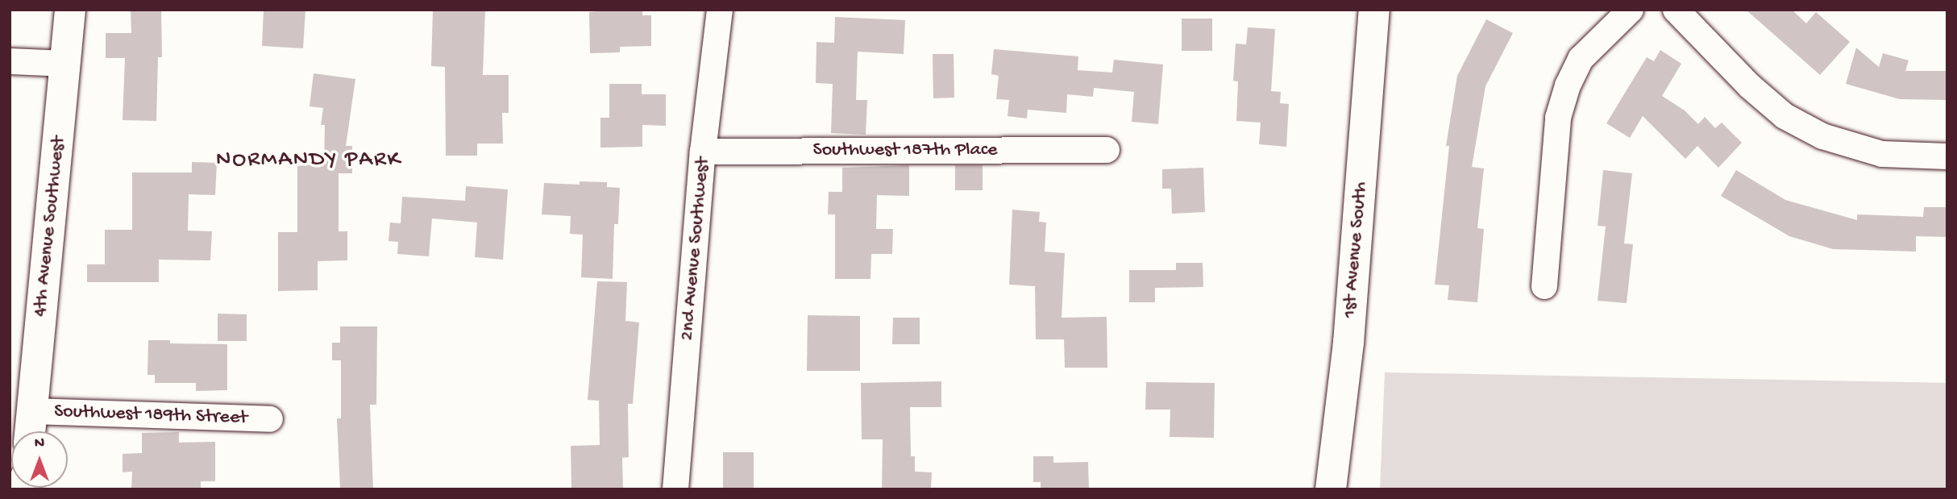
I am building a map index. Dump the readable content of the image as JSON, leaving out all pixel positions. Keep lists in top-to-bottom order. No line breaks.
{"streets":{"main road":["4th Avenue Southwest","1st Avenue South"],"street":["Southwest 187th Place","2nd Avenue Southwest","Southwest 189th Street"]},"crossings":[["Southwest 187th Place","2nd Avenue Southwest"],["4th Avenue Southwest","Southwest 189th Street"]],"districts":["NORMANDY PARK"],"north":"top"}
